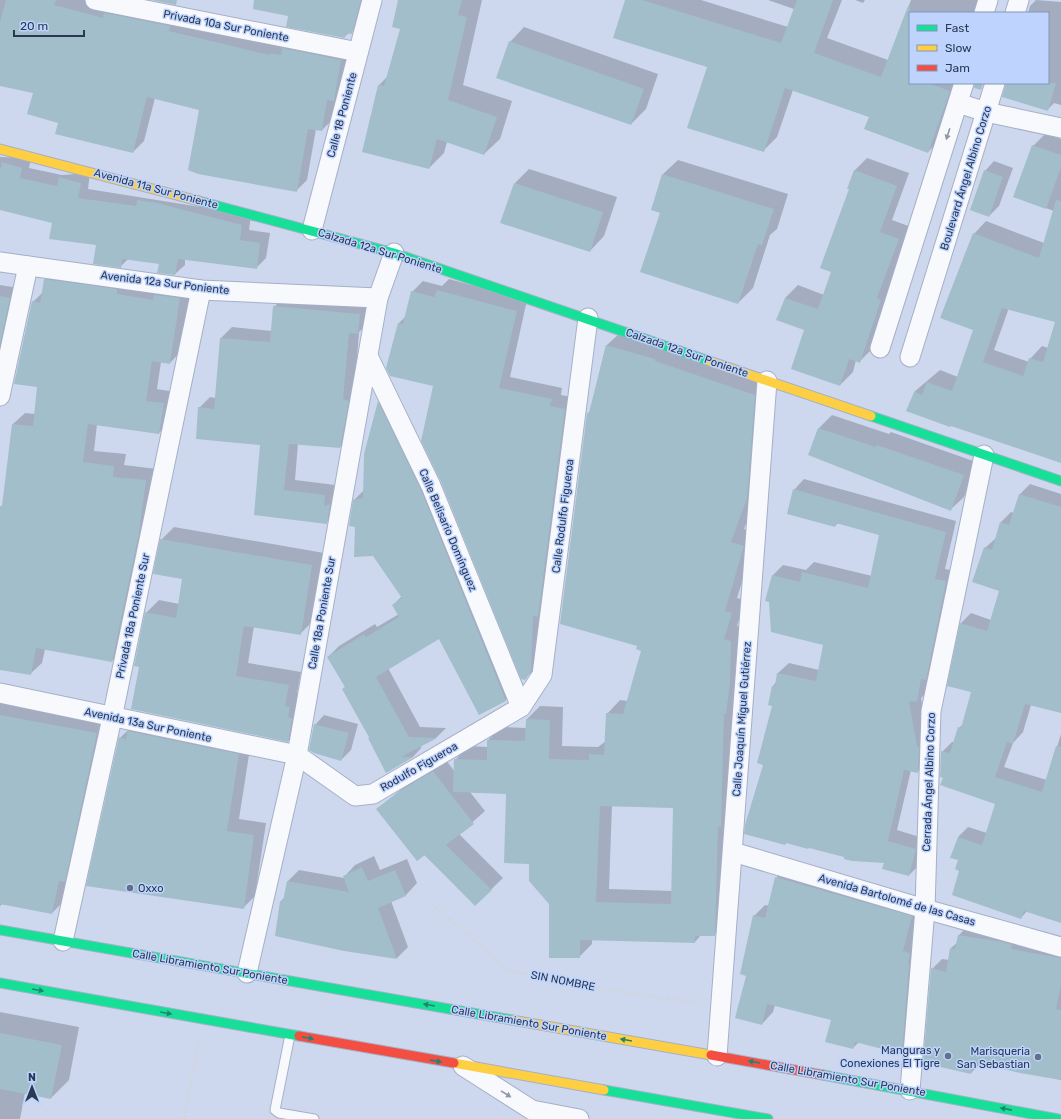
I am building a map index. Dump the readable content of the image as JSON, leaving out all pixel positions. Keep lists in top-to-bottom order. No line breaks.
{"streets":{"main road":["Avenida 11a Sur Poniente","Calzada 12a Sur Poniente","Calle Libramiento Sur Poniente"],"street":["Privada 10a Sur Poniente","Calle 18 Poniente","Boulevard Ángel Albino Corzo","Avenida 12a Sur Poniente","Calle Rodulfo Figueroa","Calle Belisario Domínguez","Calle 18a Poniente Sur","Privada 18a Poniente Sur","Calle Joaquín Miguel Gutiérrez","Avenida 13a Sur Poniente","Rodulfo Figueroa","Cerrada Ángel Albino Corzo","Avenida Bartolomé de las Casas"],"path":["SIN NOMBRE"]},"crossings":[["Privada 10a Sur Poniente","Calle 18 Poniente"],["Calle 18 Poniente","Avenida 11a Sur Poniente"],["Calle 18 Poniente","Calzada 12a Sur Poniente"],["Avenida 11a Sur Poniente","Calzada 12a Sur Poniente"],["Calzada 12a Sur Poniente","Calle Rodulfo Figueroa"],["Calzada 12a Sur Poniente","Calle 18a Poniente Sur"],["Calzada 12a Sur Poniente","Calle Joaquín Miguel Gutiérrez"],["Calzada 12a Sur Poniente","Cerrada Ángel Albino Corzo"],["Avenida 12a Sur Poniente","Calle 18a Poniente Sur"],["Avenida 12a Sur Poniente","Privada 18a Poniente Sur"],["Calle Rodulfo Figueroa","Calle Belisario Domínguez"],["Calle Rodulfo Figueroa","Rodulfo Figueroa"],["Calle Belisario Domínguez","Calle 18a Poniente Sur"],["Calle Belisario Domínguez","Rodulfo Figueroa"],["Calle 18a Poniente Sur","Avenida 13a Sur Poniente"],["Calle 18a Poniente Sur","Rodulfo Figueroa"],["Calle 18a Poniente Sur","Calle Libramiento Sur Poniente"],["Privada 18a Poniente Sur","Avenida 13a Sur Poniente"],["Privada 18a Poniente Sur","Calle Libramiento Sur Poniente"],["Calle Joaquín Miguel Gutiérrez","Avenida Bartolomé de las Casas"],["Calle Joaquín Miguel Gutiérrez","Calle Libramiento Sur Poniente"],["Calle Joaquín Miguel Gutiérrez","SIN NOMBRE"],["Avenida 13a Sur Poniente","Rodulfo Figueroa"],["Cerrada Ángel Albino Corzo","Avenida Bartolomé de las Casas"],["Cerrada Ángel Albino Corzo","Calle Libramiento Sur Poniente"]],"places":["Oxxo","Manguras y Conexiones El Tigre","Marisqueria San Sebastian"],"legend":["Fast","Slow","Jam"],"scale_bar":"20 m","north":"top"}
